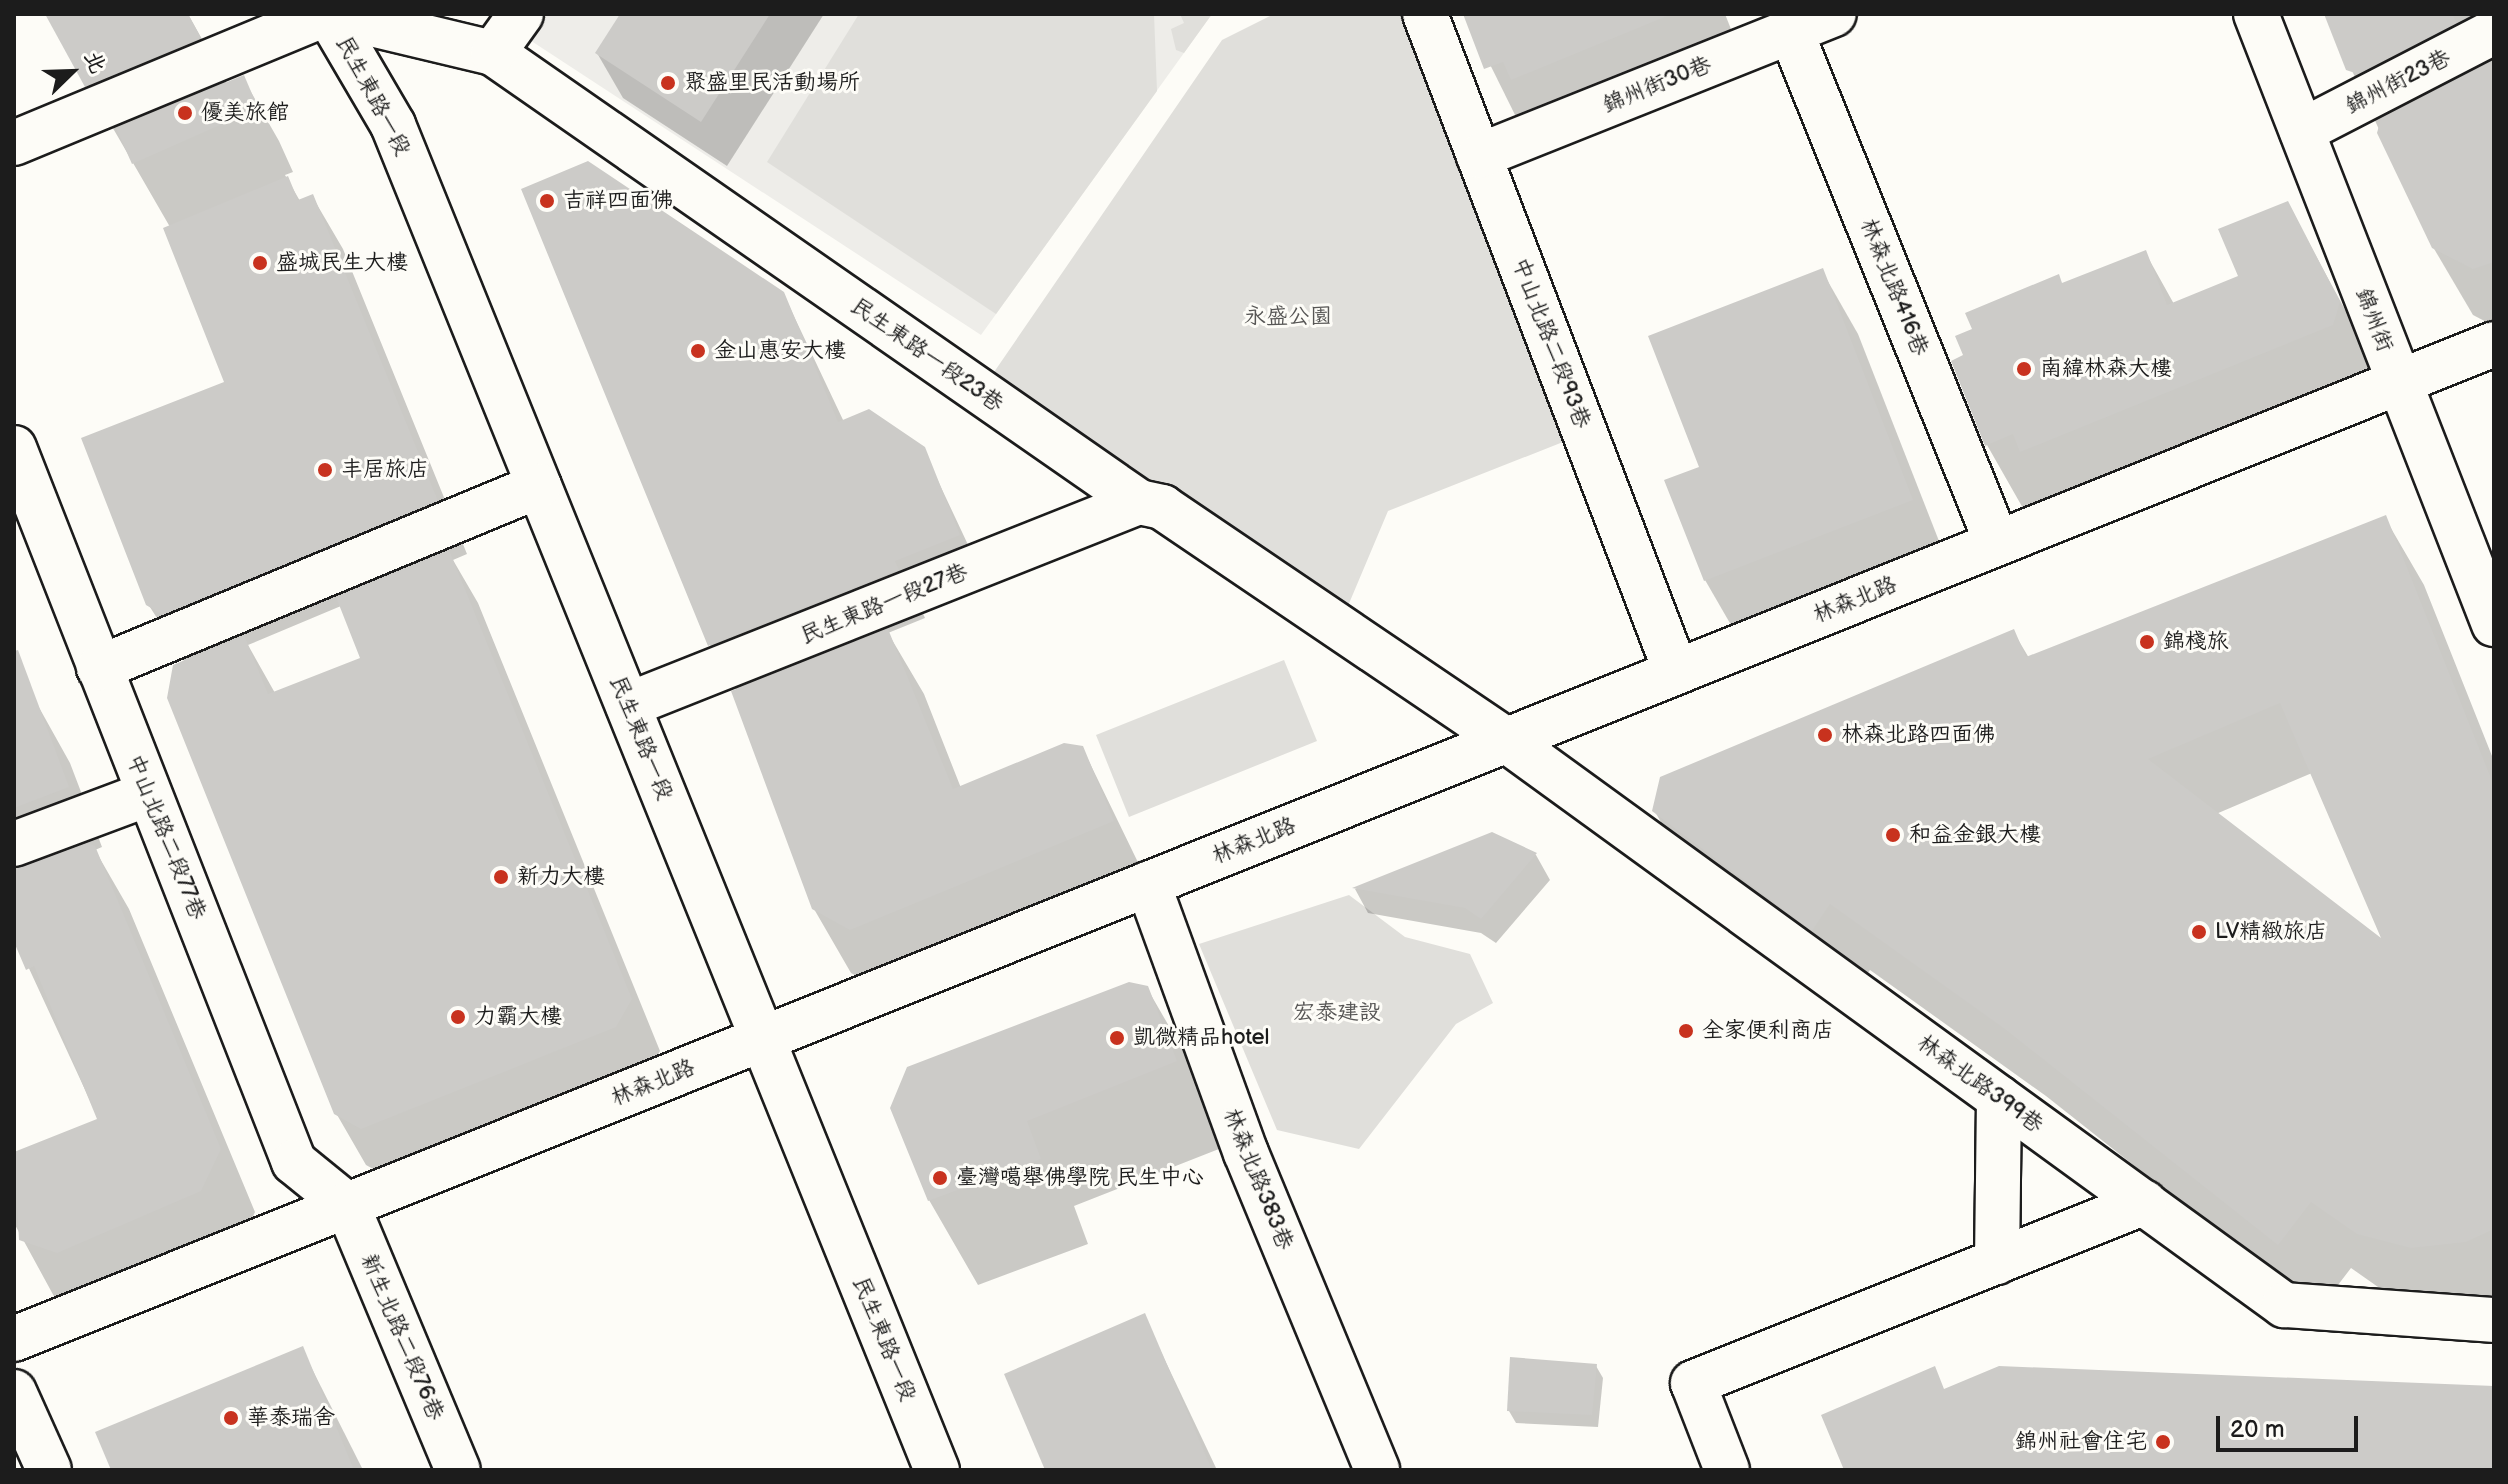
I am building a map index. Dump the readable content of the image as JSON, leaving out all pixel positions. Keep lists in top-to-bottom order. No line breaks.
{"streets":{"street":["錦州街23巷","錦州街30巷","民生東路一段","林森北路416巷","錦州街","中山北路二段93巷","民生東路一段23巷","林森北路","民生東路一段27巷","中山北路二段77巷","林森北路399巷","林森北路383巷","新生北路二段76巷"]},"crossings":[["錦州街23巷","錦州街"],["錦州街30巷","林森北路416巷"],["錦州街30巷","中山北路二段93巷"],["民生東路一段","民生東路一段23巷"],["民生東路一段","林森北路"],["民生東路一段","民生東路一段27巷"],["林森北路416巷","林森北路"],["錦州街","林森北路"],["中山北路二段93巷","林森北路"],["民生東路一段23巷","林森北路"],["民生東路一段23巷","民生東路一段27巷"],["民生東路一段23巷","林森北路399巷"],["林森北路","中山北路二段77巷"],["林森北路","林森北路399巷"],["林森北路","林森北路383巷"],["林森北路","新生北路二段76巷"],["中山北路二段77巷","新生北路二段76巷"]],"parks":["永盛公園","宏泰建設"],"places":["聚盛里民活動場所","優美旅館","吉祥四面佛","盛城民生大樓","金山惠安大樓","南緯林森大樓","丰居旅店","錦棧旅","林森北路四面佛","和益金銀大樓","新力大樓","LV精緻旅店","力霸大樓","全家便利商店","凱微精品hotel","臺灣噶舉佛學院 民生中心","華泰瑞舍","錦州社會住宅"],"scale_bar":"20 m","north":"top right"}
